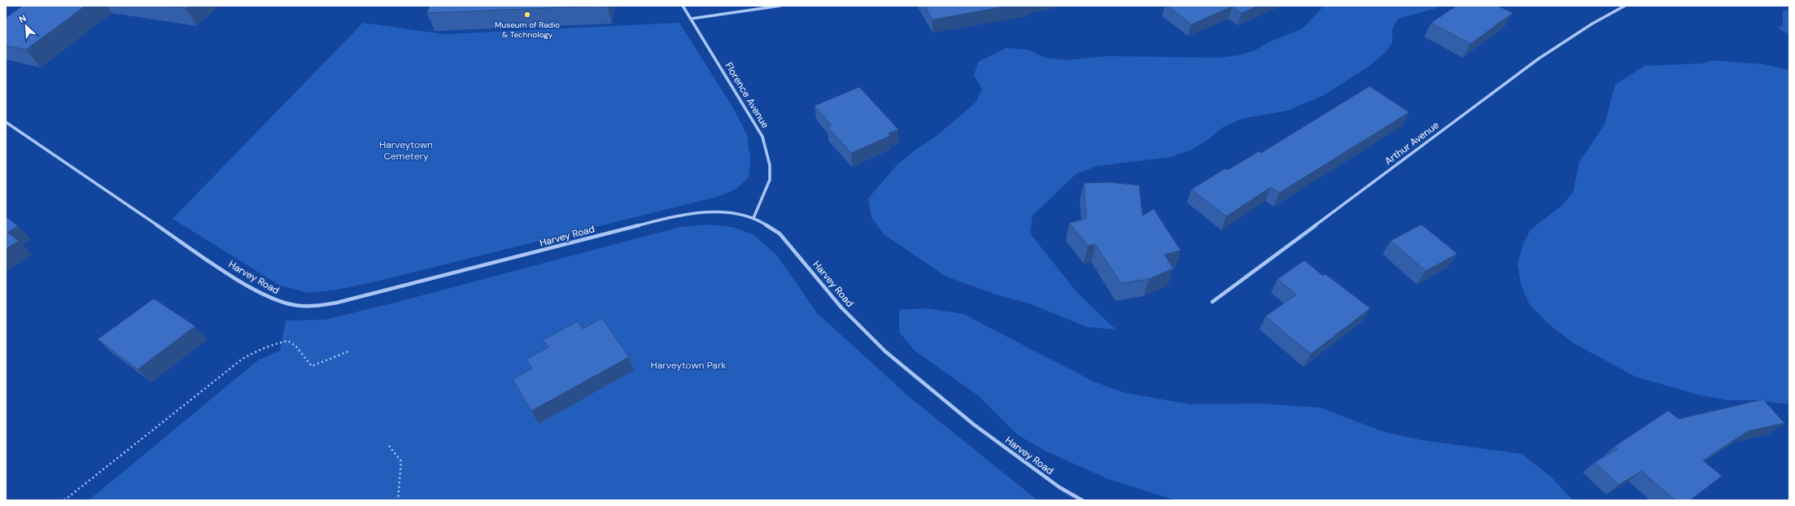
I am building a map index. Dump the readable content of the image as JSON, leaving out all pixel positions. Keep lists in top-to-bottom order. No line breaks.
{"streets":{"street":["Florence Avenue","Arthur Avenue","Harvey Road"]},"crossings":[["Florence Avenue","Harvey Road"]],"parks":["Harveytown Cemetery","Harveytown Park"],"places":["Museum of Radio & Technology"],"north":"top left"}
